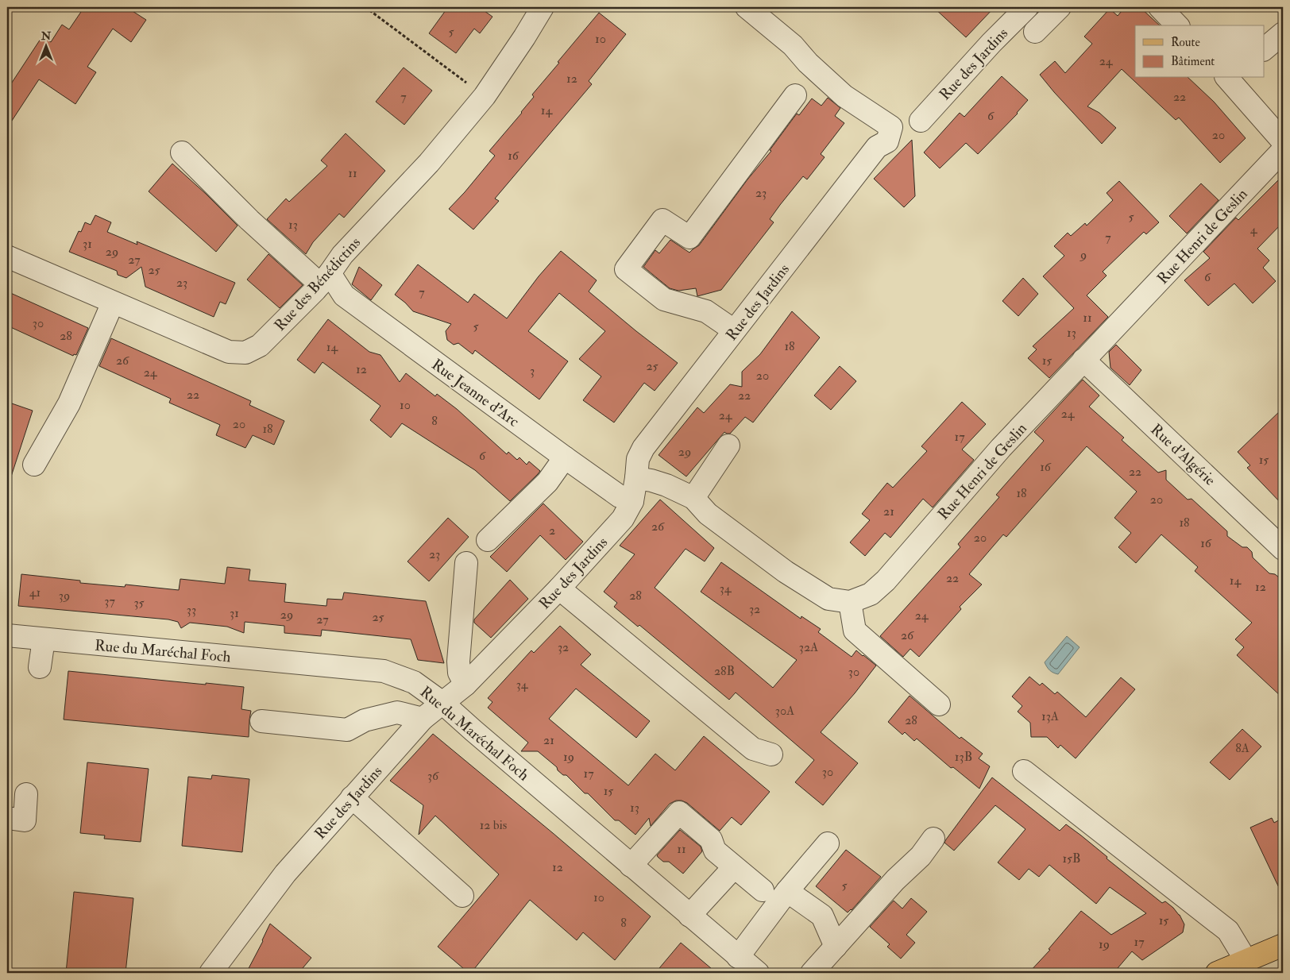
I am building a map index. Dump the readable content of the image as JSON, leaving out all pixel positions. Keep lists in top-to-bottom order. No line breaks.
{"streets":{"street":["Rue des Jardins","Rue Henri de Geslin","Rue des Bénédictins","Rue Jeanne d'Arc","Rue d'Algérie","Rue du Maréchal Foch"]},"crossings":[["Rue des Jardins","Rue Henri de Geslin"],["Rue des Jardins","Rue Jeanne d'Arc"],["Rue des Jardins","Rue du Maréchal Foch"],["Rue Henri de Geslin","Rue d'Algérie"],["Rue des Bénédictins","Rue Jeanne d'Arc"]],"house_numbers":["5","10","24","12","7","22","14","6","20","16","11","23","5","13","4","7","31","29","9","27","25","6","23","7","11","30","5","13","28","18","14","26","15","25","12","3","24","20","22","22","10","24","24","8","20","18","17","29","6","15","16","22","18","20","21","18","26","2","20","16","23","22","14","12","34","41","39","28","37","35","32","33","31","29","24","25","27","26","32","32A","28B","30","34","30A","13A","28","21","8A","19","13B","30","17","36","15","13","12 bis","11","15B","12","5","10","15","8","17","19"],"legend":["Route","Bâtiment"],"north":"top"}
